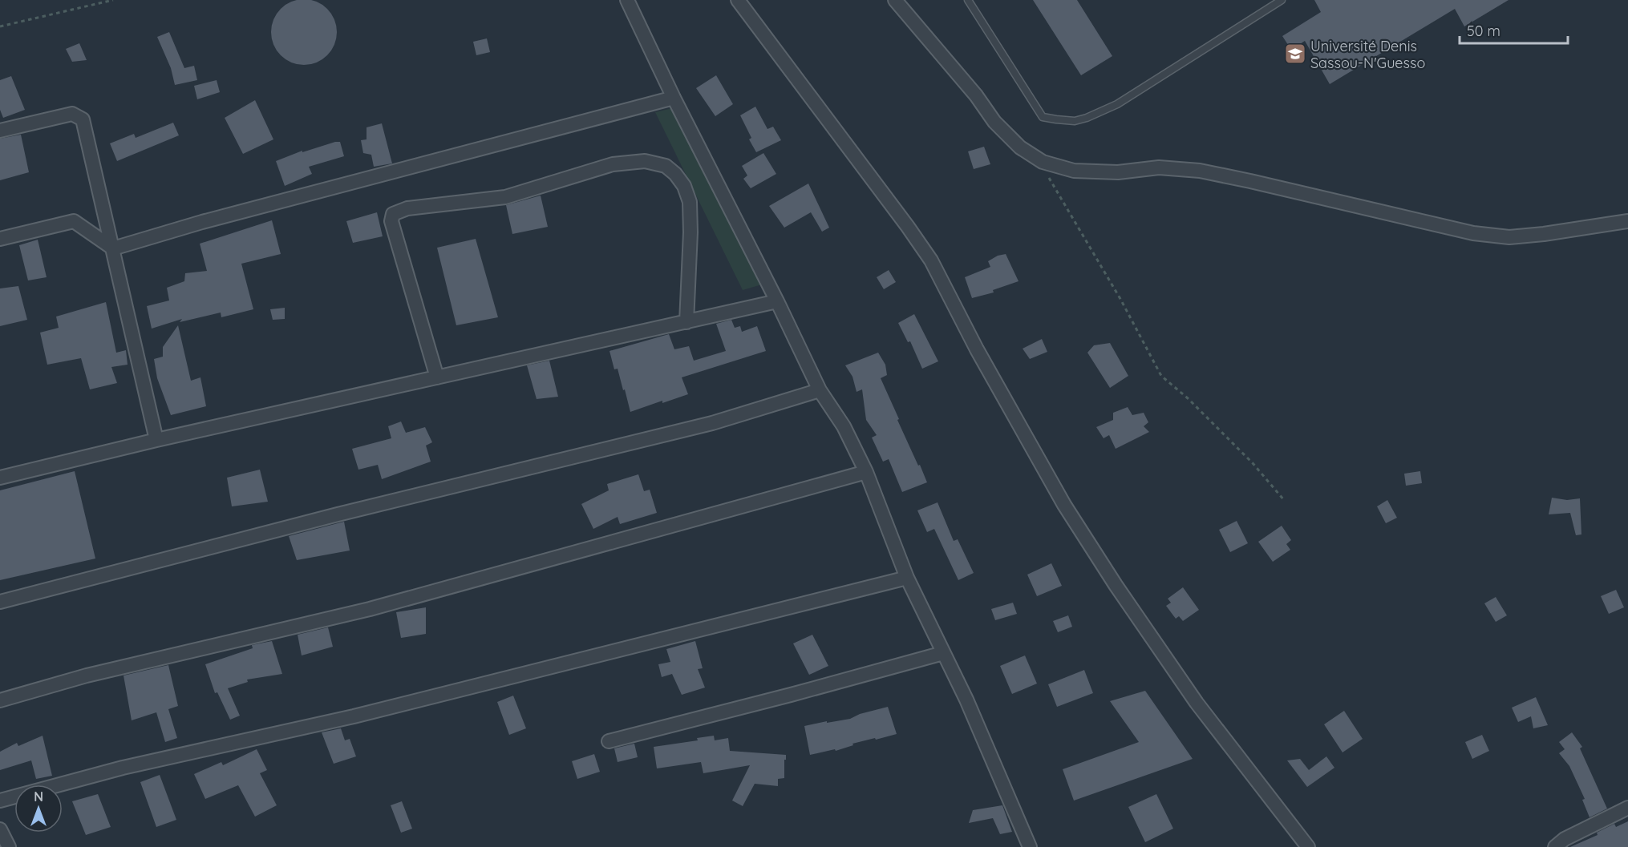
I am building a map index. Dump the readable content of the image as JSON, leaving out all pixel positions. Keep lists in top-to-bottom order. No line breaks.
{"places":{"school or university":["Université Denis Sassou-N'Guesso"]},"scale_bar":"50 m","north":"top"}
